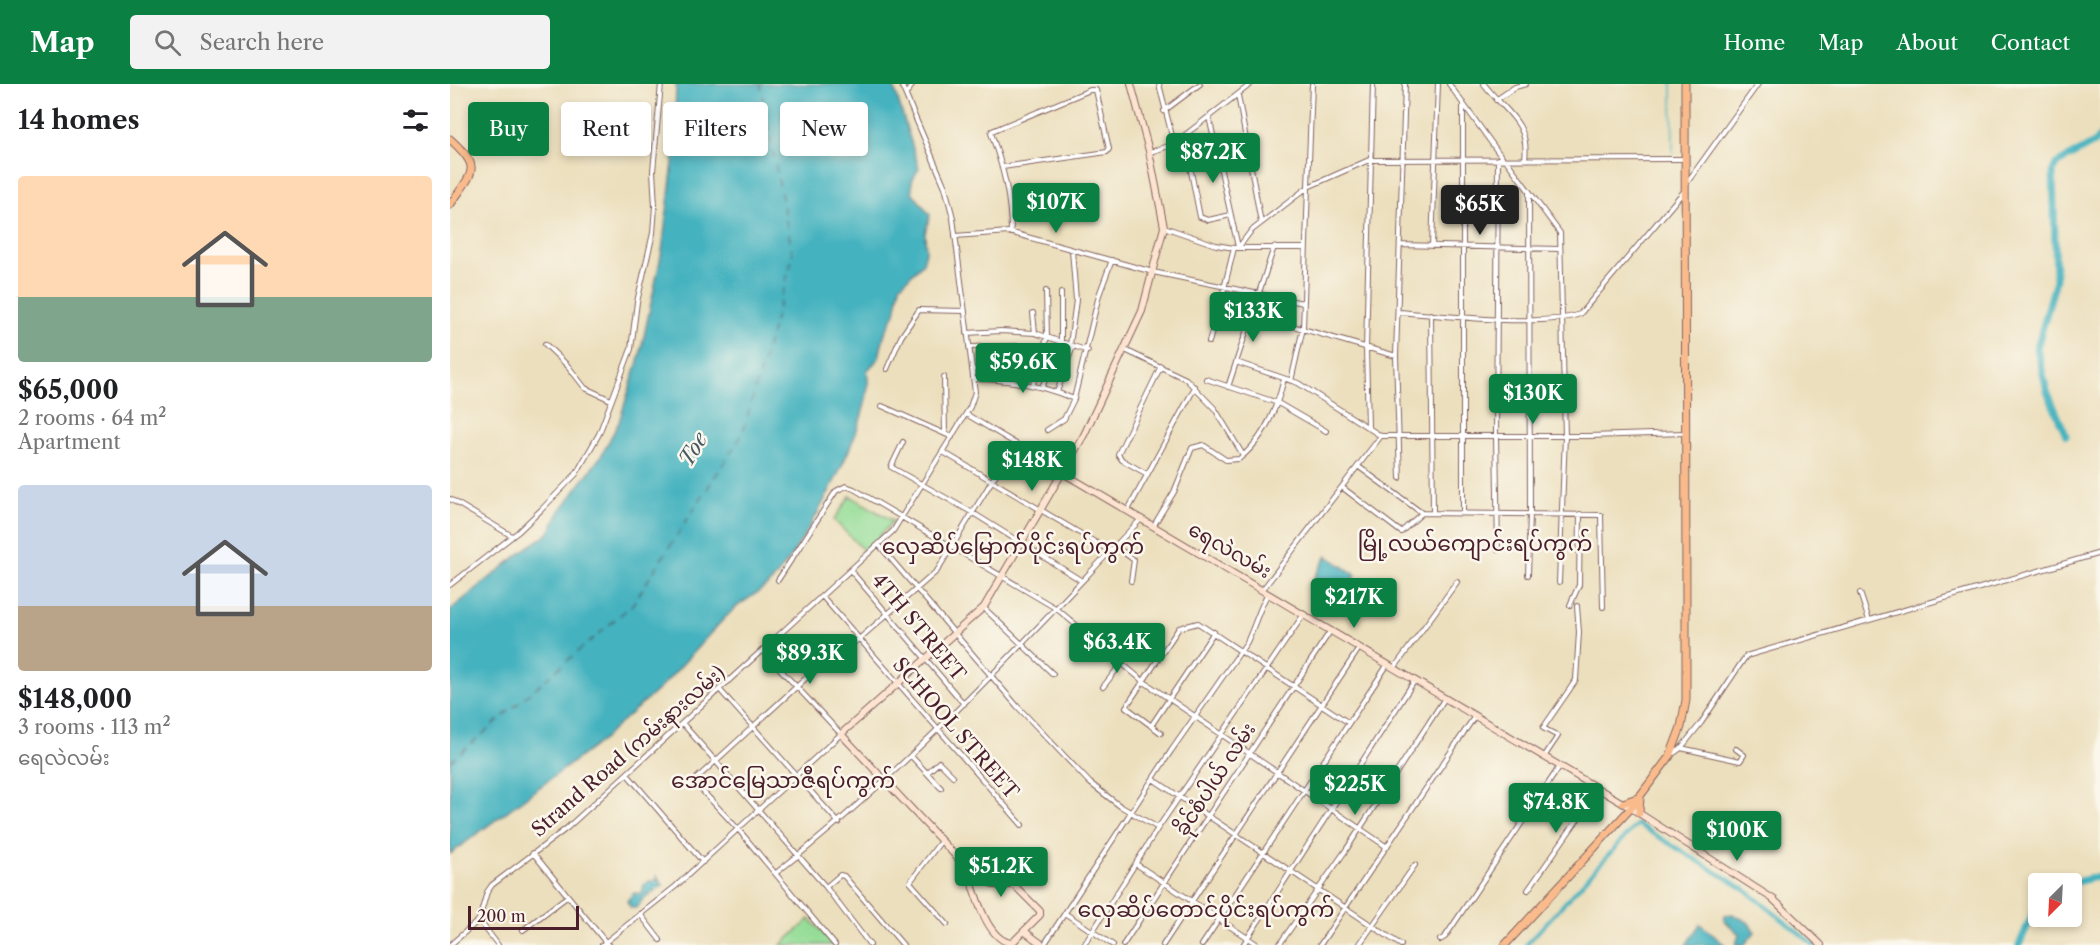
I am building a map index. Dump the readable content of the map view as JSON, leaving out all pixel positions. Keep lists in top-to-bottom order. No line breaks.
{"streets":{"main road":["ရေလဲလမ်း"],"street":["4TH STREET","SCHOOL STREET","Strand Road (ကမ်းနားလမ်း)","ခိုင်စံပါယ် လမ်း"]},"crossings":[["ရေလဲလမ်း","Strand Road (ကမ်းနားလမ်း)"],["ရေလဲလမ်း","ခိုင်စံပါယ် လမ်း"],["4TH STREET","Strand Road (ကမ်းနားလမ်း)"],["SCHOOL STREET","Strand Road (ကမ်းနားလမ်း)"]],"districts":["မြို့လယ်ကျောင်းရပ်ကွက်","လှေဆိပ်မြောက်ပိုင်းရပ်ကွက်","အောင်မြေသာဇီရပ်ကွက်","လှေဆိပ်တောင်ပိုင်းရပ်ကွက်"],"water":["Toe"],"scale_bar":"200 m","north":"bottom left","page":{"header":"Map","search":"Search here","nav":["Home","Map","About","Contact"],"heading":"14 homes","chip":["Buy","Rent","Filters","New"],"price":["$87.2K","$107K","$65K","$133K","$59.6K","$130K","$148K","$217K","$63.4K","$89.3K","$225K","$74.8K","$100K","$51.2K"],"list":[{"name":"$65,000","note":"2 rooms · 64 m² · Apartment"},{"name":"$148,000","note":"3 rooms · 113 m² · ရေလဲလမ်း"}],"scale":"200 m"}}
